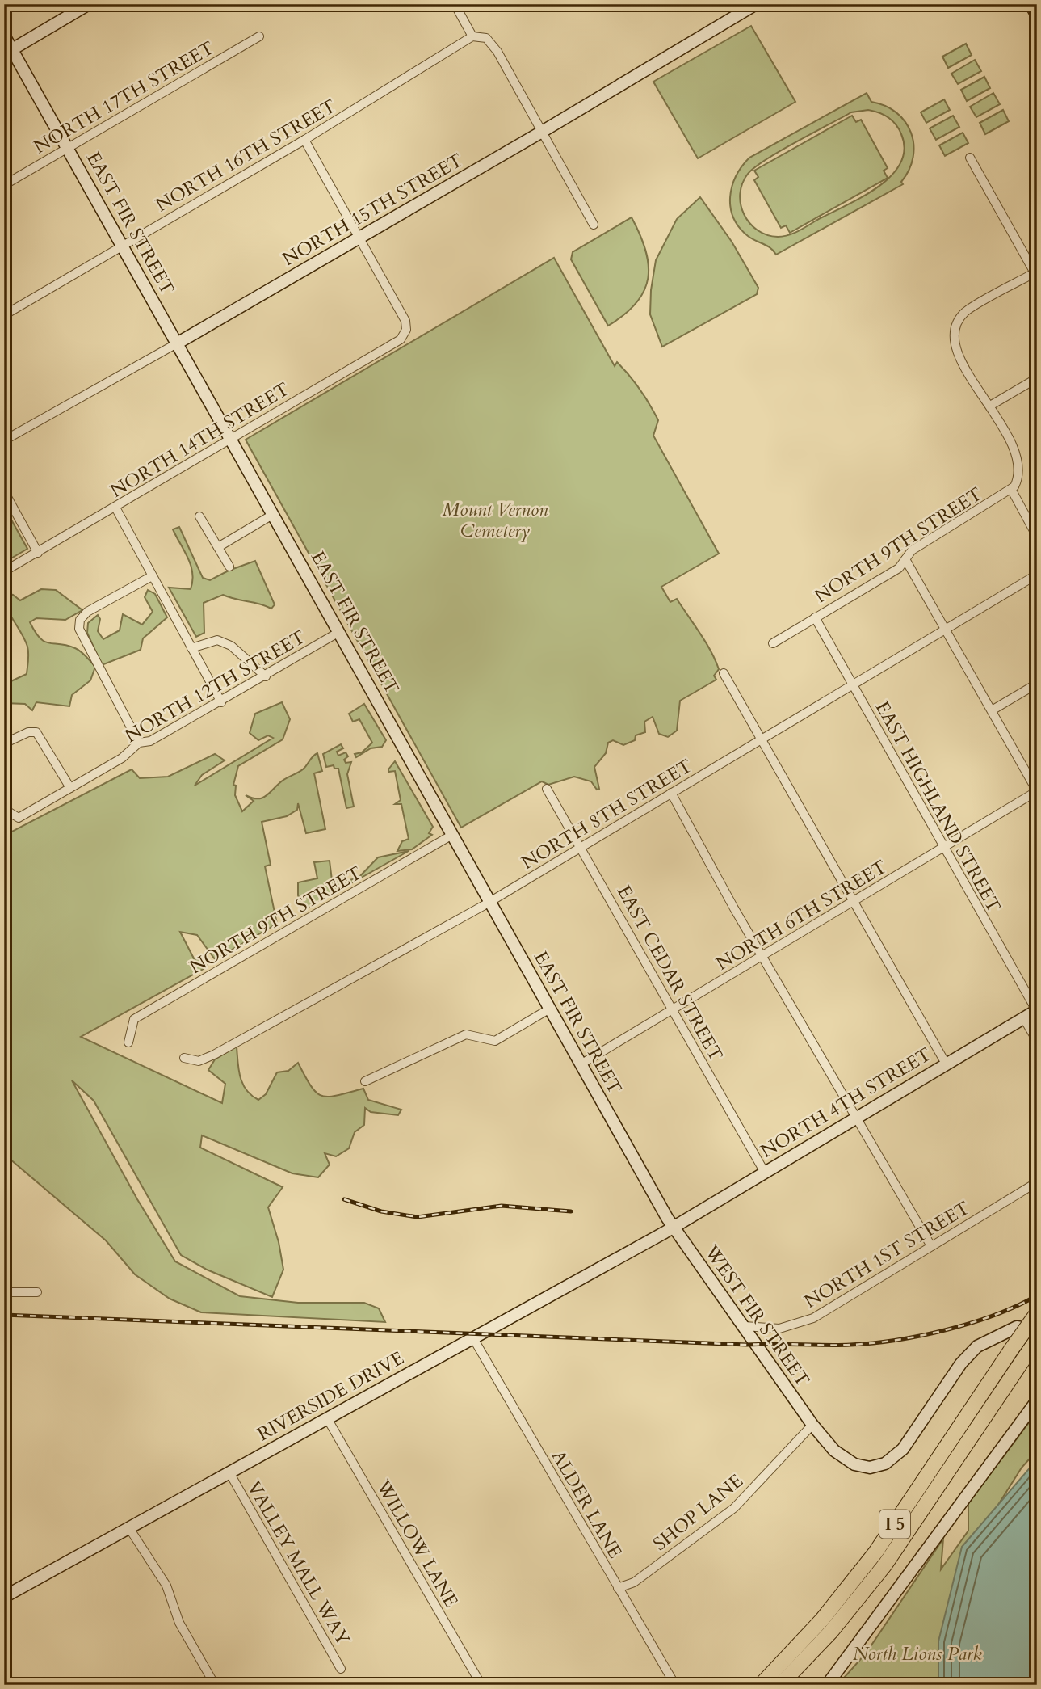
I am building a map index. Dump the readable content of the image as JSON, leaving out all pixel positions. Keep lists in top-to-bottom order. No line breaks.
{"streets":{"highway":["I 5"],"street":["NORTH 17TH STREET","NORTH 16TH STREET","NORTH 15TH STREET","EAST FIR STREET","NORTH 14TH STREET","NORTH 9TH STREET","NORTH 12TH STREET","EAST HIGHLAND STREET","NORTH 8TH STREET","NORTH 6TH STREET","EAST CEDAR STREET","NORTH 4TH STREET","NORTH 1ST STREET","WEST FIR STREET","RIVERSIDE DRIVE","ALDER LANE","SHOP LANE","WILLOW LANE","VALLEY MALL WAY"]},"crossings":[["NORTH 17TH STREET","EAST FIR STREET"],["NORTH 16TH STREET","EAST FIR STREET"],["NORTH 15TH STREET","EAST FIR STREET"],["NORTH 15TH STREET","NORTH 14TH STREET"],["EAST FIR STREET","NORTH 14TH STREET"],["EAST FIR STREET","NORTH 9TH STREET"],["EAST FIR STREET","NORTH 12TH STREET"],["EAST FIR STREET","NORTH 8TH STREET"],["EAST FIR STREET","NORTH 6TH STREET"],["EAST FIR STREET","NORTH 4TH STREET"],["EAST FIR STREET","WEST FIR STREET"],["EAST FIR STREET","RIVERSIDE DRIVE"],["NORTH 9TH STREET","EAST HIGHLAND STREET"],["EAST HIGHLAND STREET","NORTH 8TH STREET"],["EAST HIGHLAND STREET","NORTH 6TH STREET"],["EAST HIGHLAND STREET","NORTH 4TH STREET"],["NORTH 8TH STREET","EAST CEDAR STREET"],["NORTH 6TH STREET","EAST CEDAR STREET"],["EAST CEDAR STREET","NORTH 4TH STREET"],["NORTH 4TH STREET","WEST FIR STREET"],["NORTH 4TH STREET","RIVERSIDE DRIVE"],["NORTH 1ST STREET","WEST FIR STREET"],["WEST FIR STREET","RIVERSIDE DRIVE"],["WEST FIR STREET","SHOP LANE"],["RIVERSIDE DRIVE","ALDER LANE"],["RIVERSIDE DRIVE","WILLOW LANE"],["RIVERSIDE DRIVE","VALLEY MALL WAY"],["ALDER LANE","SHOP LANE"]],"parks":["Mount Vernon Cemetery","North Lions Park"]}
